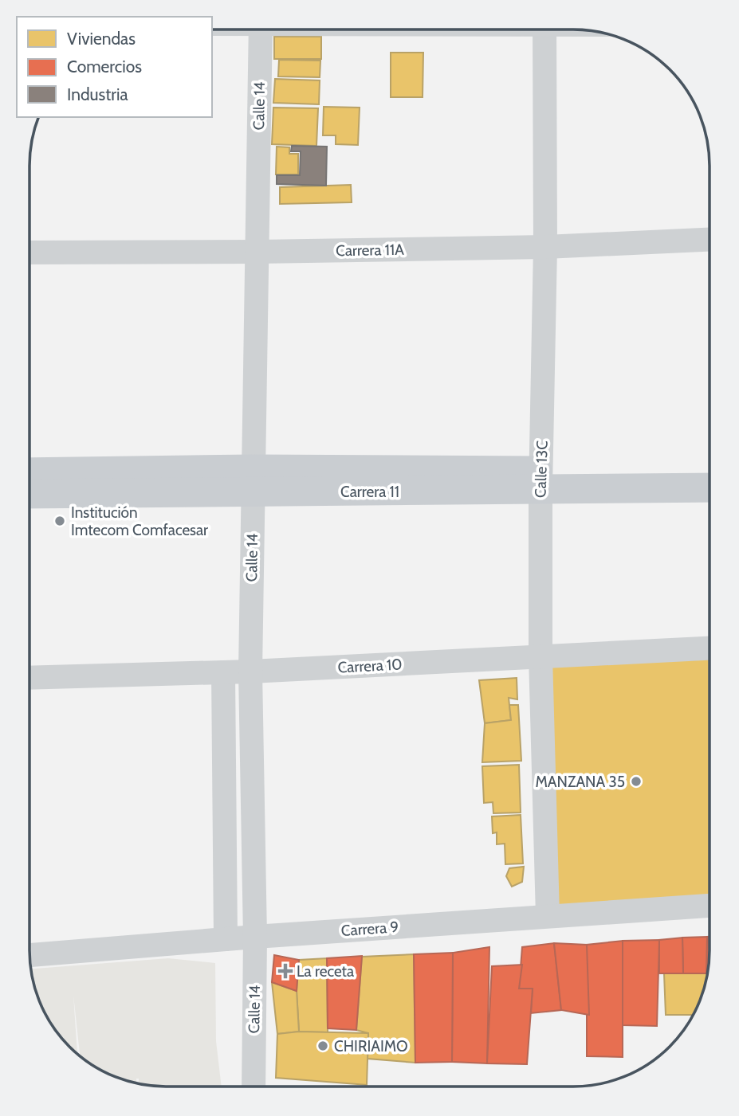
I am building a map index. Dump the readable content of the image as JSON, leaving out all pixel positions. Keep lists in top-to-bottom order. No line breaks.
{"streets":{"main road":["Carrera 11"],"street":["Calle 14","Carrera 11A","Calle 13C","Carrera 10","Carrera 9"]},"crossings":[["Calle 14","Carrera 11A"],["Calle 14","Carrera 11"],["Calle 14","Carrera 10"],["Calle 14","Carrera 9"],["Carrera 11A","Calle 13C"],["Calle 13C","Carrera 11"],["Calle 13C","Carrera 10"],["Calle 13C","Carrera 9"]],"places":{"other":["Institución Imtecom Comfacesar","MANZANA 35","CHIRIAIMO"],"health":["La receta"]},"legend":["Viviendas","Comercios","Industria"]}
